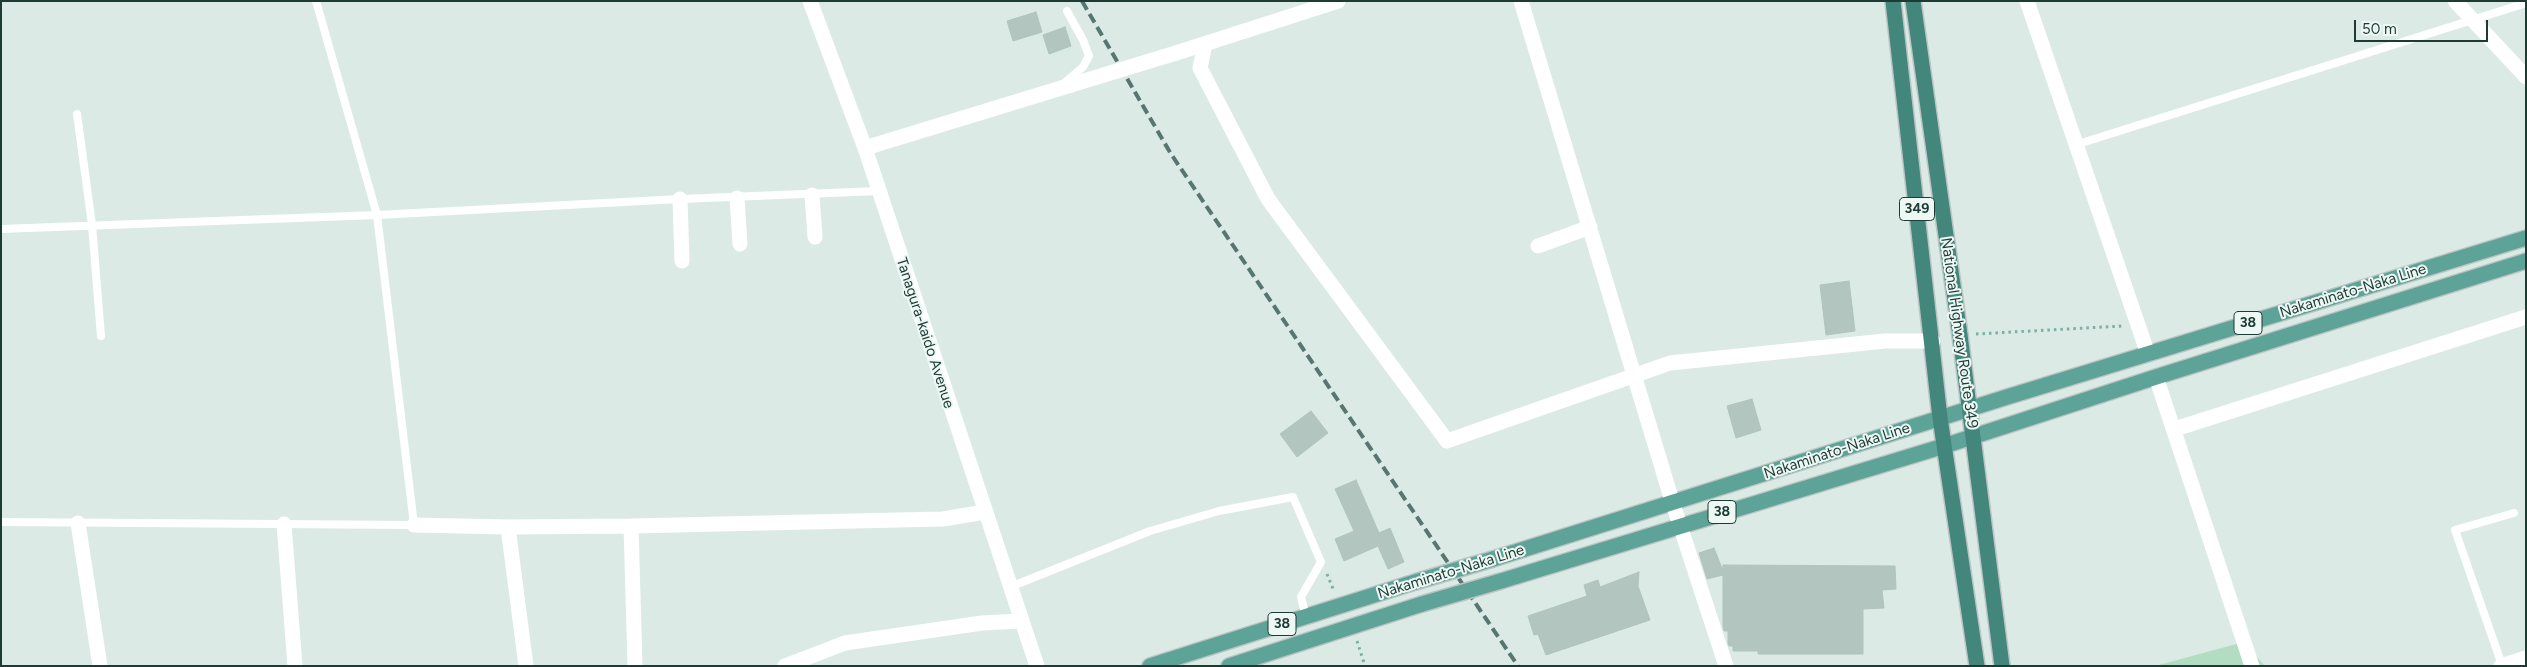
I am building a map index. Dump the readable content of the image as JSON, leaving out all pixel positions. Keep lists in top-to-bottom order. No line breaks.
{"streets":{"highway":["349","National Highway Route 349"],"main road":["Nakaminato-Naka Line","38"],"street":["Tanagura-kaido Avenue"]},"crossings":[["Nakaminato-Naka Line","National Highway Route 349"]],"scale_bar":"50 m"}
